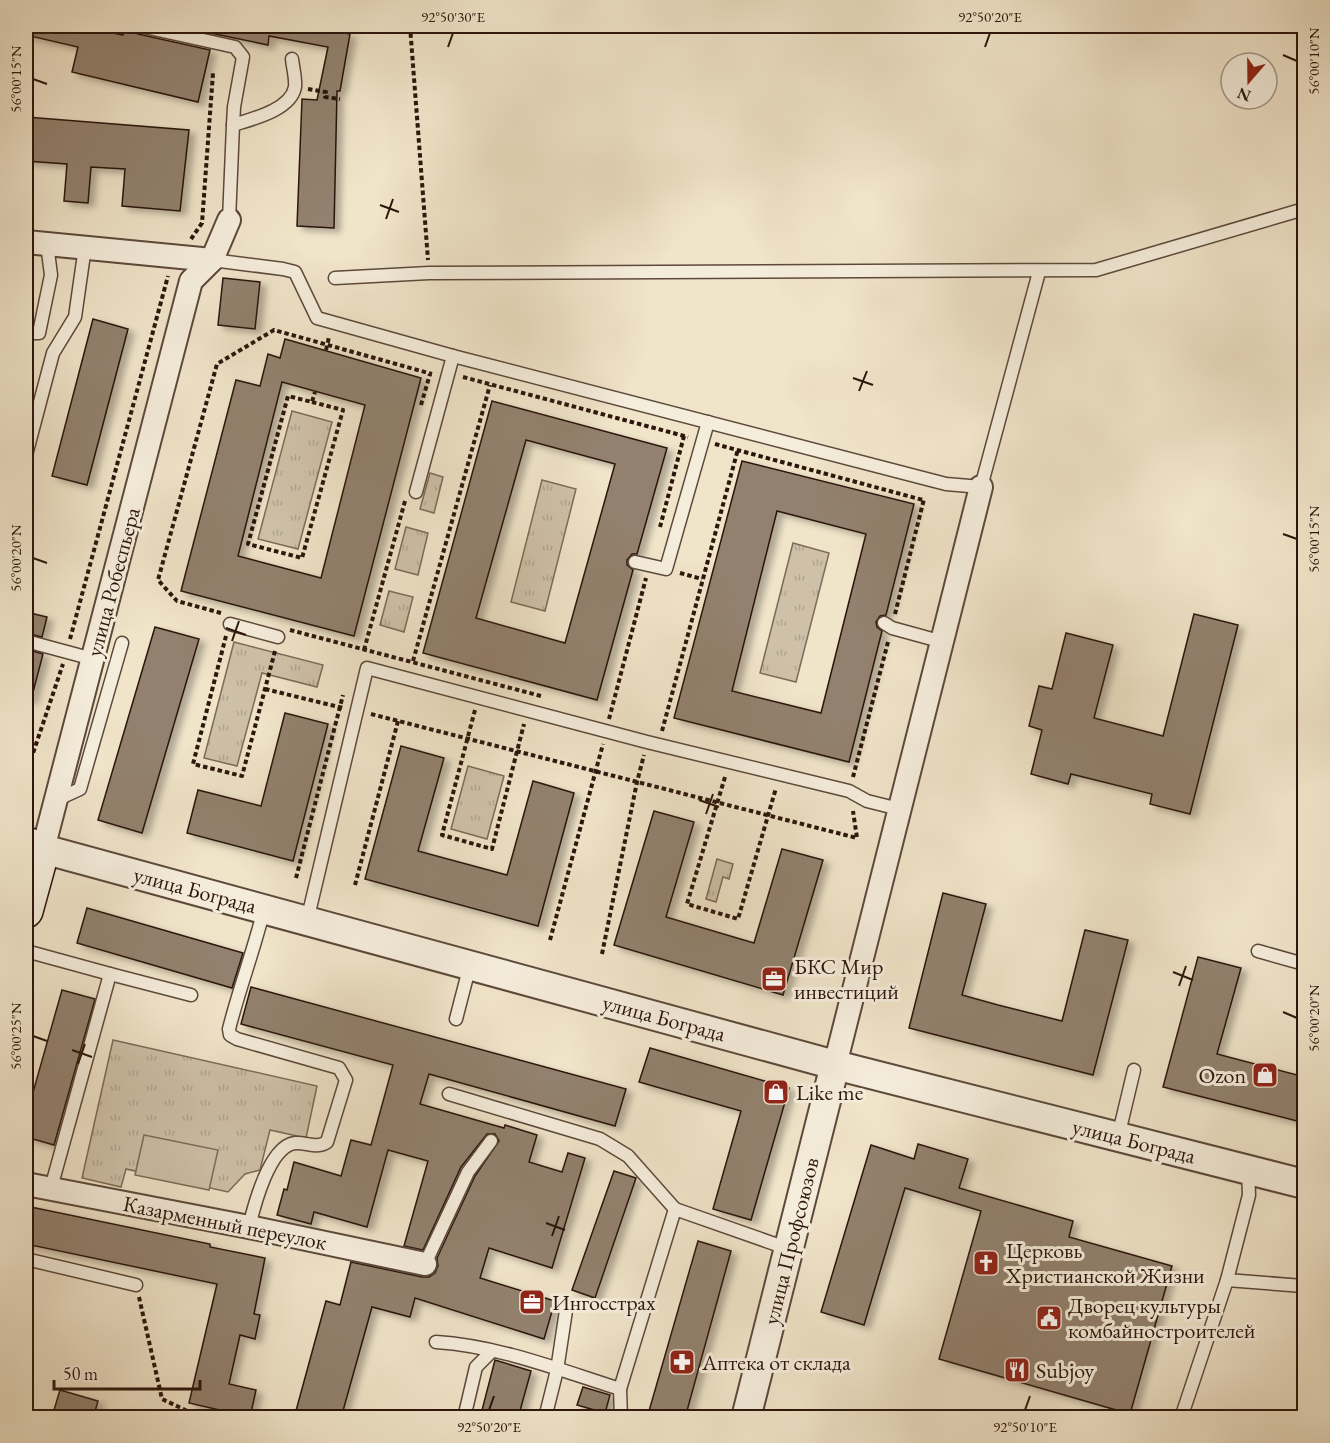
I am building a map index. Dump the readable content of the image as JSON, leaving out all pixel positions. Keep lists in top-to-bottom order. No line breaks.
{"streets":{"main road":["улица Робеспьера"],"street":["улица Бограда","Казарменный переулок","улица Профсоюзов"]},"crossings":[["улица Робеспьера","улица Бограда"],["улица Бограда","улица Профсоюзов"]],"places":{"office":["БКС Мир инвестиций","Ингосстрах"],"shop":["Ozon","Like me"],"church":["Церковь Христианской Жизни"],"public building":["Дворец культуры комбайностроителей"],"pharmacy":["Аптека от склада"],"restaurant":["Subjoy"]},"scale_bar":"50 m","north":"bottom","coordinates":["92°50'30\"E","92°50'20\"E","56°00'10\"N","56°00'15\"N","56°00'20\"N","56°00'25\"N","92°50'10\"E"]}
